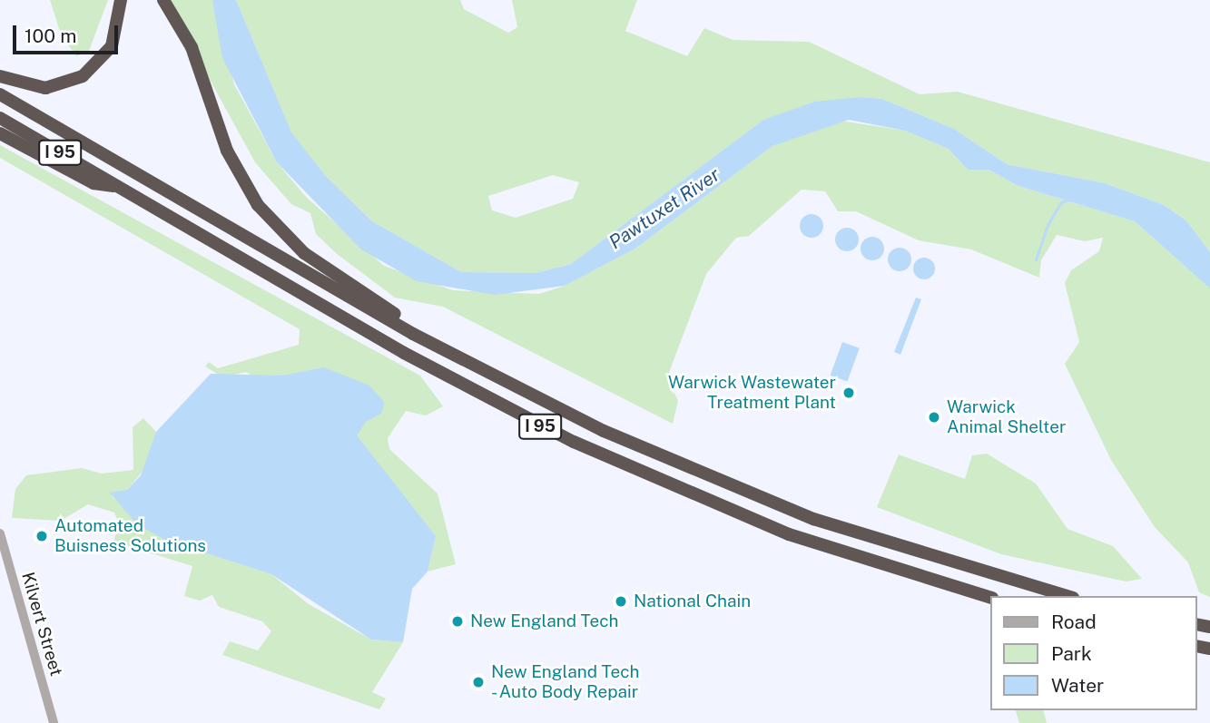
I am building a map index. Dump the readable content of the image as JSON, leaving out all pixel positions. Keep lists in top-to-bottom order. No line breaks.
{"streets":{"highway":["I 95"],"street":["Kilvert Street"]},"water":["Pawtuxet River"],"places":["Warwick Wastewater Treatment Plant","Warwick Animal Shelter","Automated Buisness Solutions","National Chain","New England Tech","New England Tech - Auto Body Repair"],"legend":["Road","Park","Water"],"scale_bar":"100 m"}
